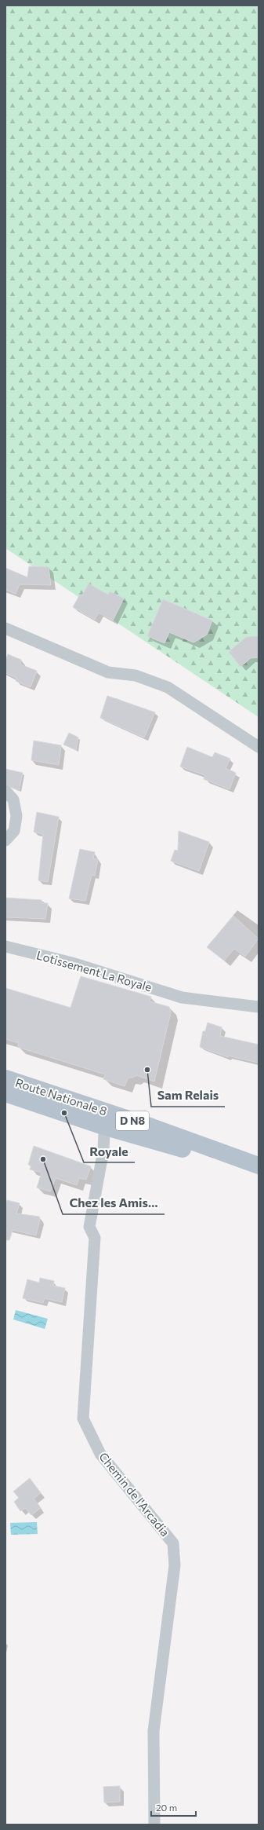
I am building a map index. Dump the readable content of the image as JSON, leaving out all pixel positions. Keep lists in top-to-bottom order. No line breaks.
{"streets":{"main road":["Route Nationale 8","D N8"],"street":["Lotissement La Royale","Chemin de l'Arcadia"]},"crossings":[["Route Nationale 8","Chemin de l'Arcadia"]],"places":["Sam Relais","Royale","Chez les Amis..."],"scale_bar":"20 m"}
